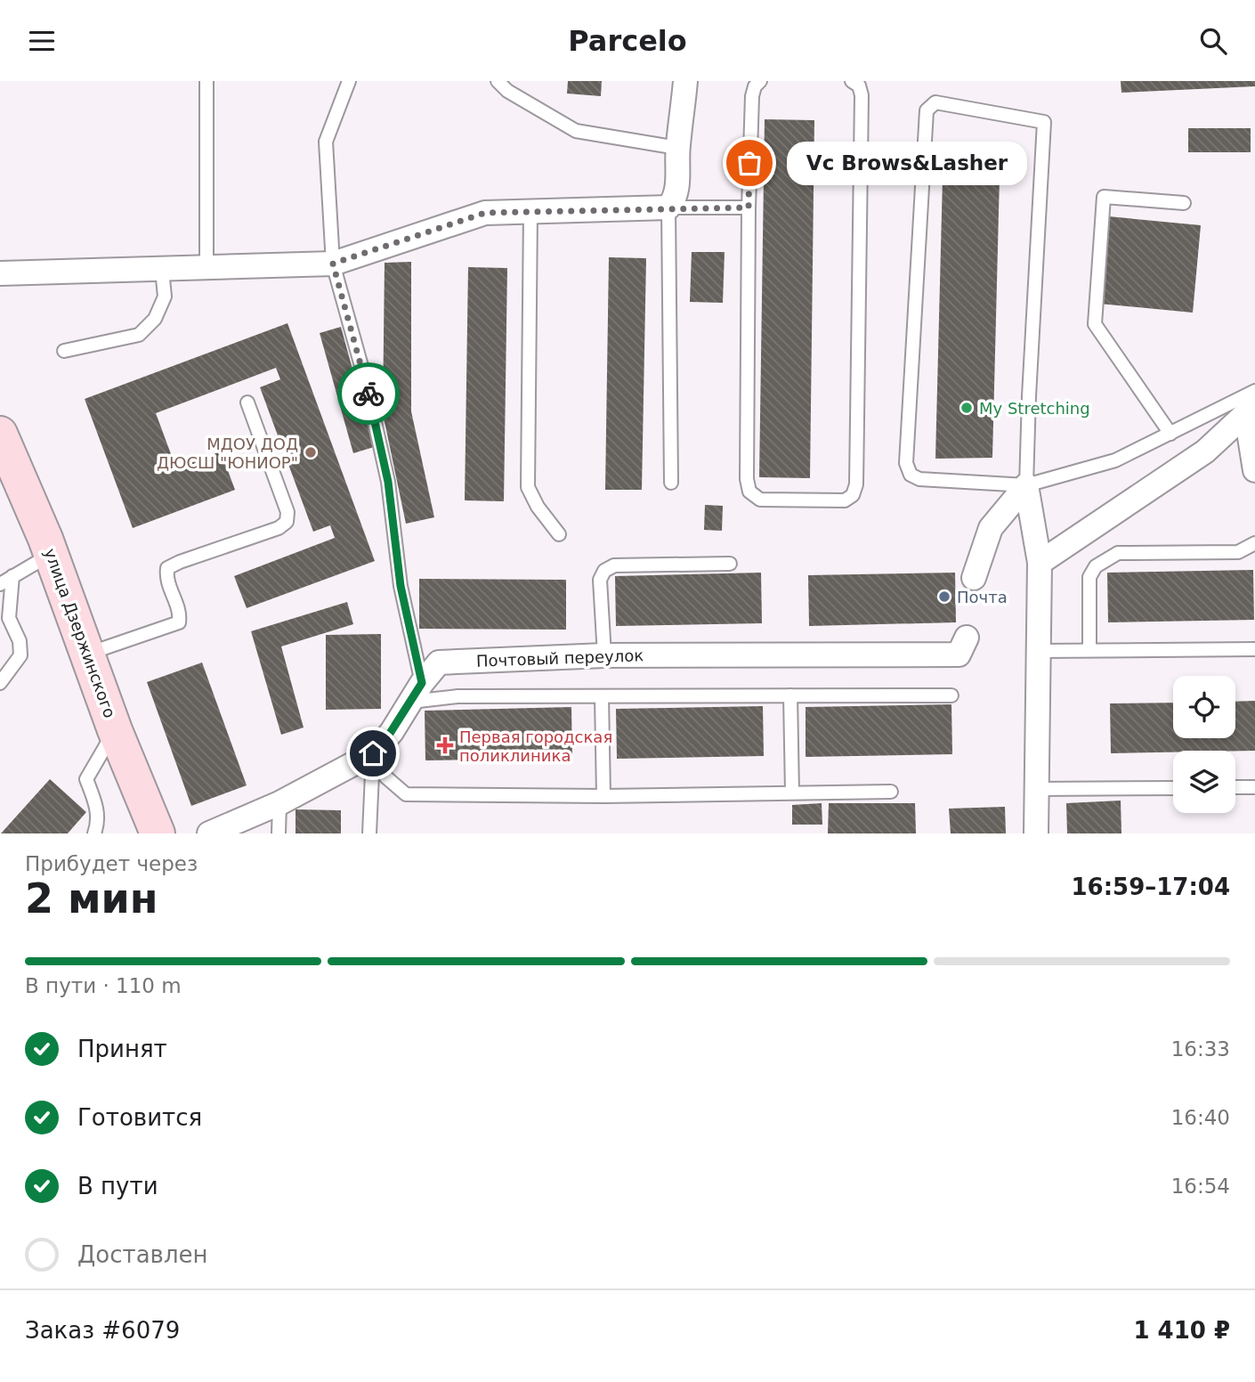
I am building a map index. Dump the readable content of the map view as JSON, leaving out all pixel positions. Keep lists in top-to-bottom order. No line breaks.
{"streets":{"main road":["улица Дзержинского"],"street":["Почтовый переулок"]},"places":{"other":["Vc Brows&Lasher","My Stretching","МДОУ ДОД ДЮСШ \"ЮНИОР\"","Почта"],"health":["Первая городская поликлиника"]},"page":{"header":"Parcelo","bubble":"Vc Brows&Lasher","heading":["2 мин","Прибудет через","16:59–17:04"],"panel":["Заказ #6079","1 410 ₽"],"bar":"В пути · 110 m","list":[["Принят","16:33"],["Готовится","16:40"],["В пути","16:54"],"Доставлен"]}}
